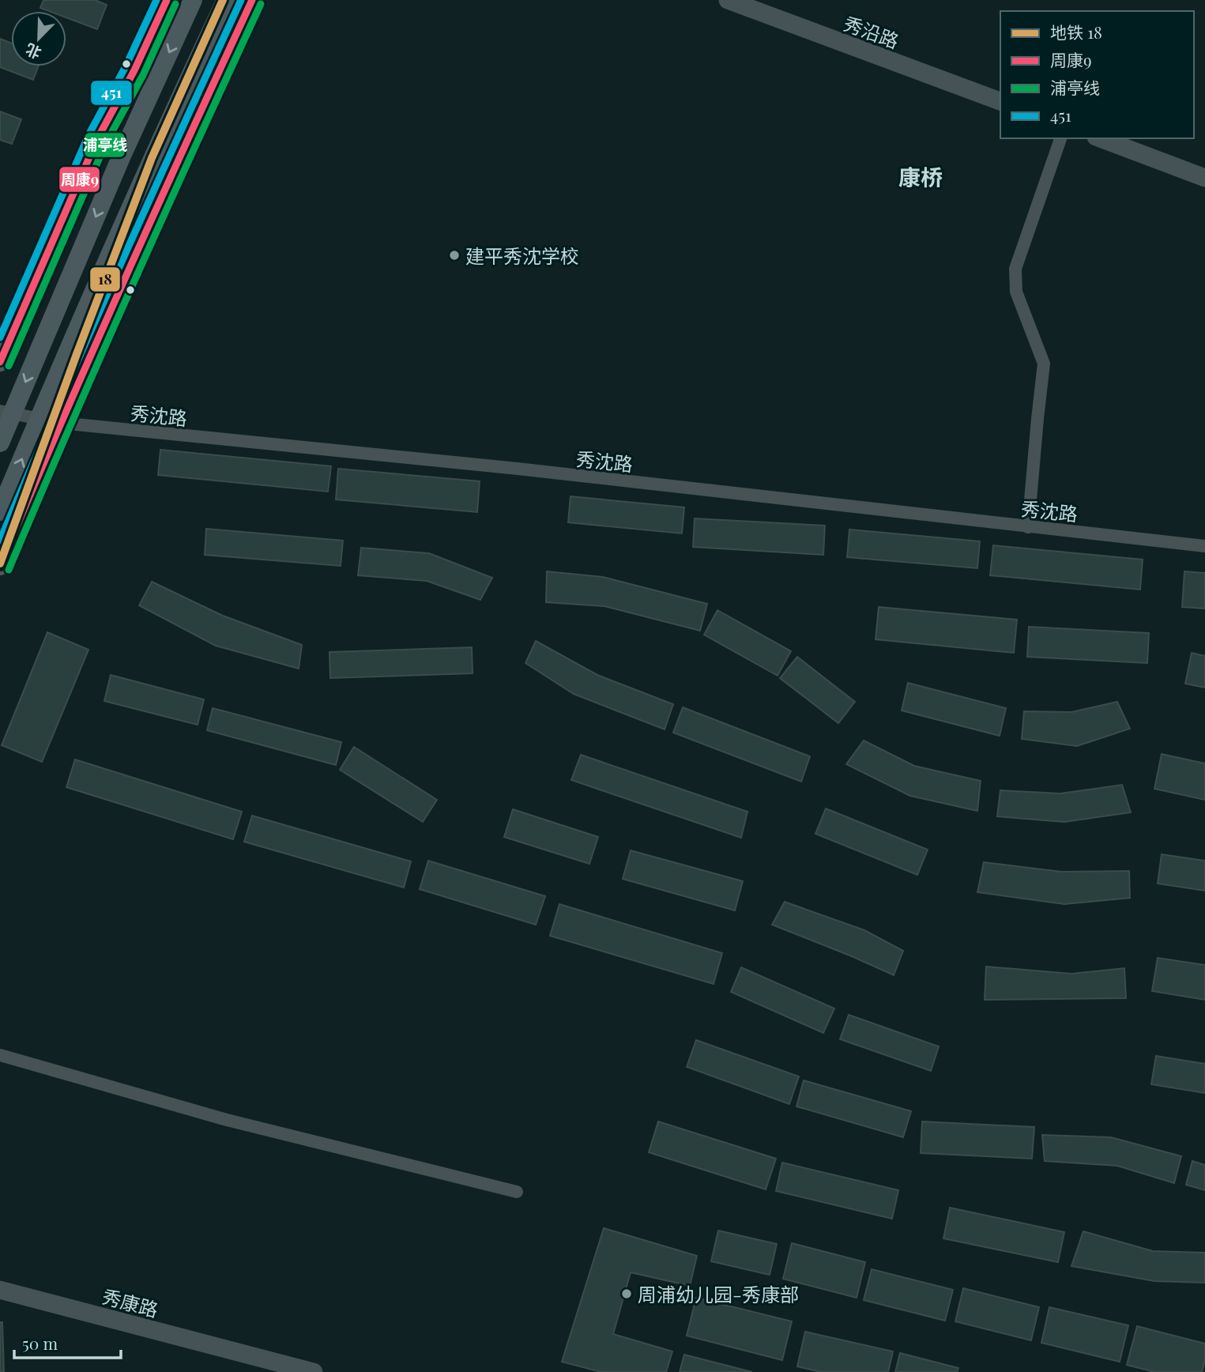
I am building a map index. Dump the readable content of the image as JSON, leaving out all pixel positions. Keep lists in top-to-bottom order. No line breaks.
{"streets":{"main road":["秀沿路","秀康路"],"street":["秀沈路"]},"districts":["康桥"],"places":["建平秀沈学校","周浦幼儿园-秀康部"],"lines":["metro line 18","transit line 周康9","transit line 451","transit line 浦亭线"],"legend":["地铁 18","周康9","浦亭线","451"],"scale_bar":"50 m","north":"bottom left"}
